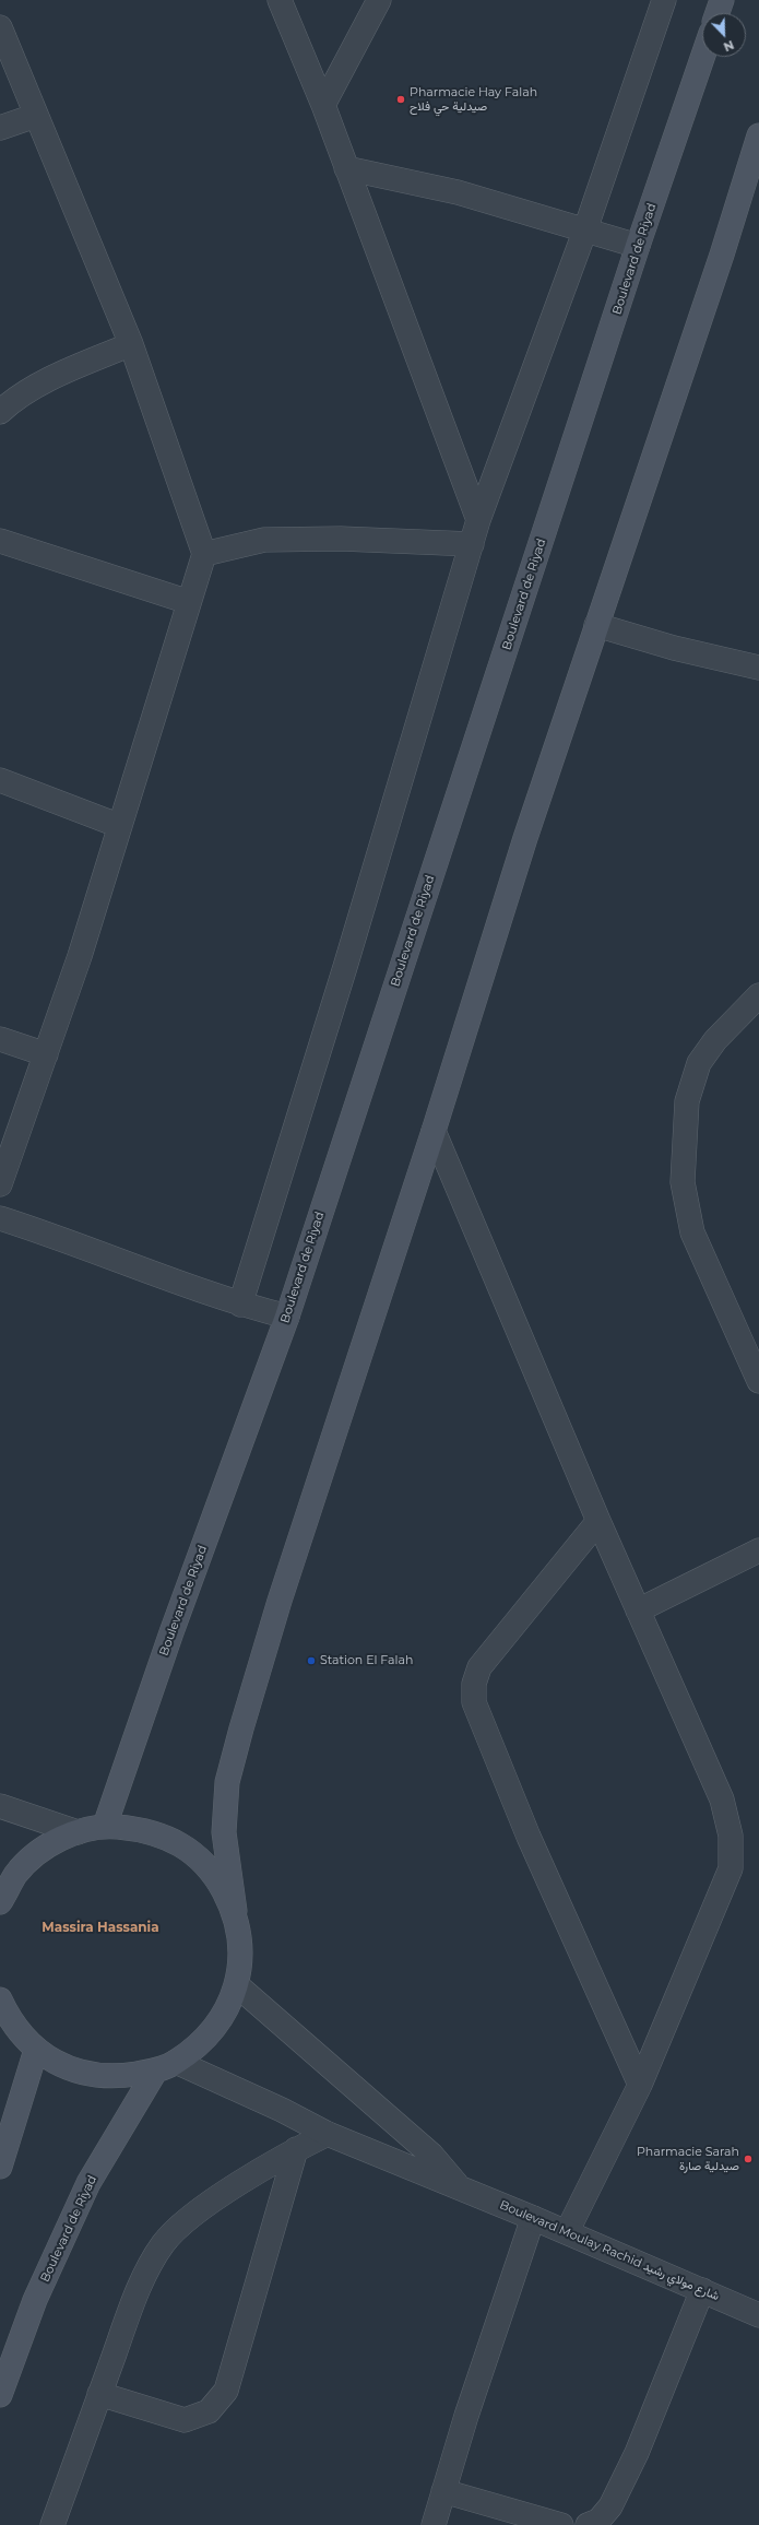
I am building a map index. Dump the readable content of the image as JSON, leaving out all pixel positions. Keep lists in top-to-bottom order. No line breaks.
{"streets":{"main road":["Boulevard de Riyad"],"street":["Boulevard Moulay Rachid شارع مولاي رشيد"]},"crossings":[["Boulevard de Riyad","Boulevard Moulay Rachid شارع مولاي رشيد"]],"districts":["Massira Hassania"],"places":["Pharmacie Hay Falah صيدلية حي فلاح","Station El Falah","Pharmacie Sarah صيدلية صارة"],"north":"bottom right"}
